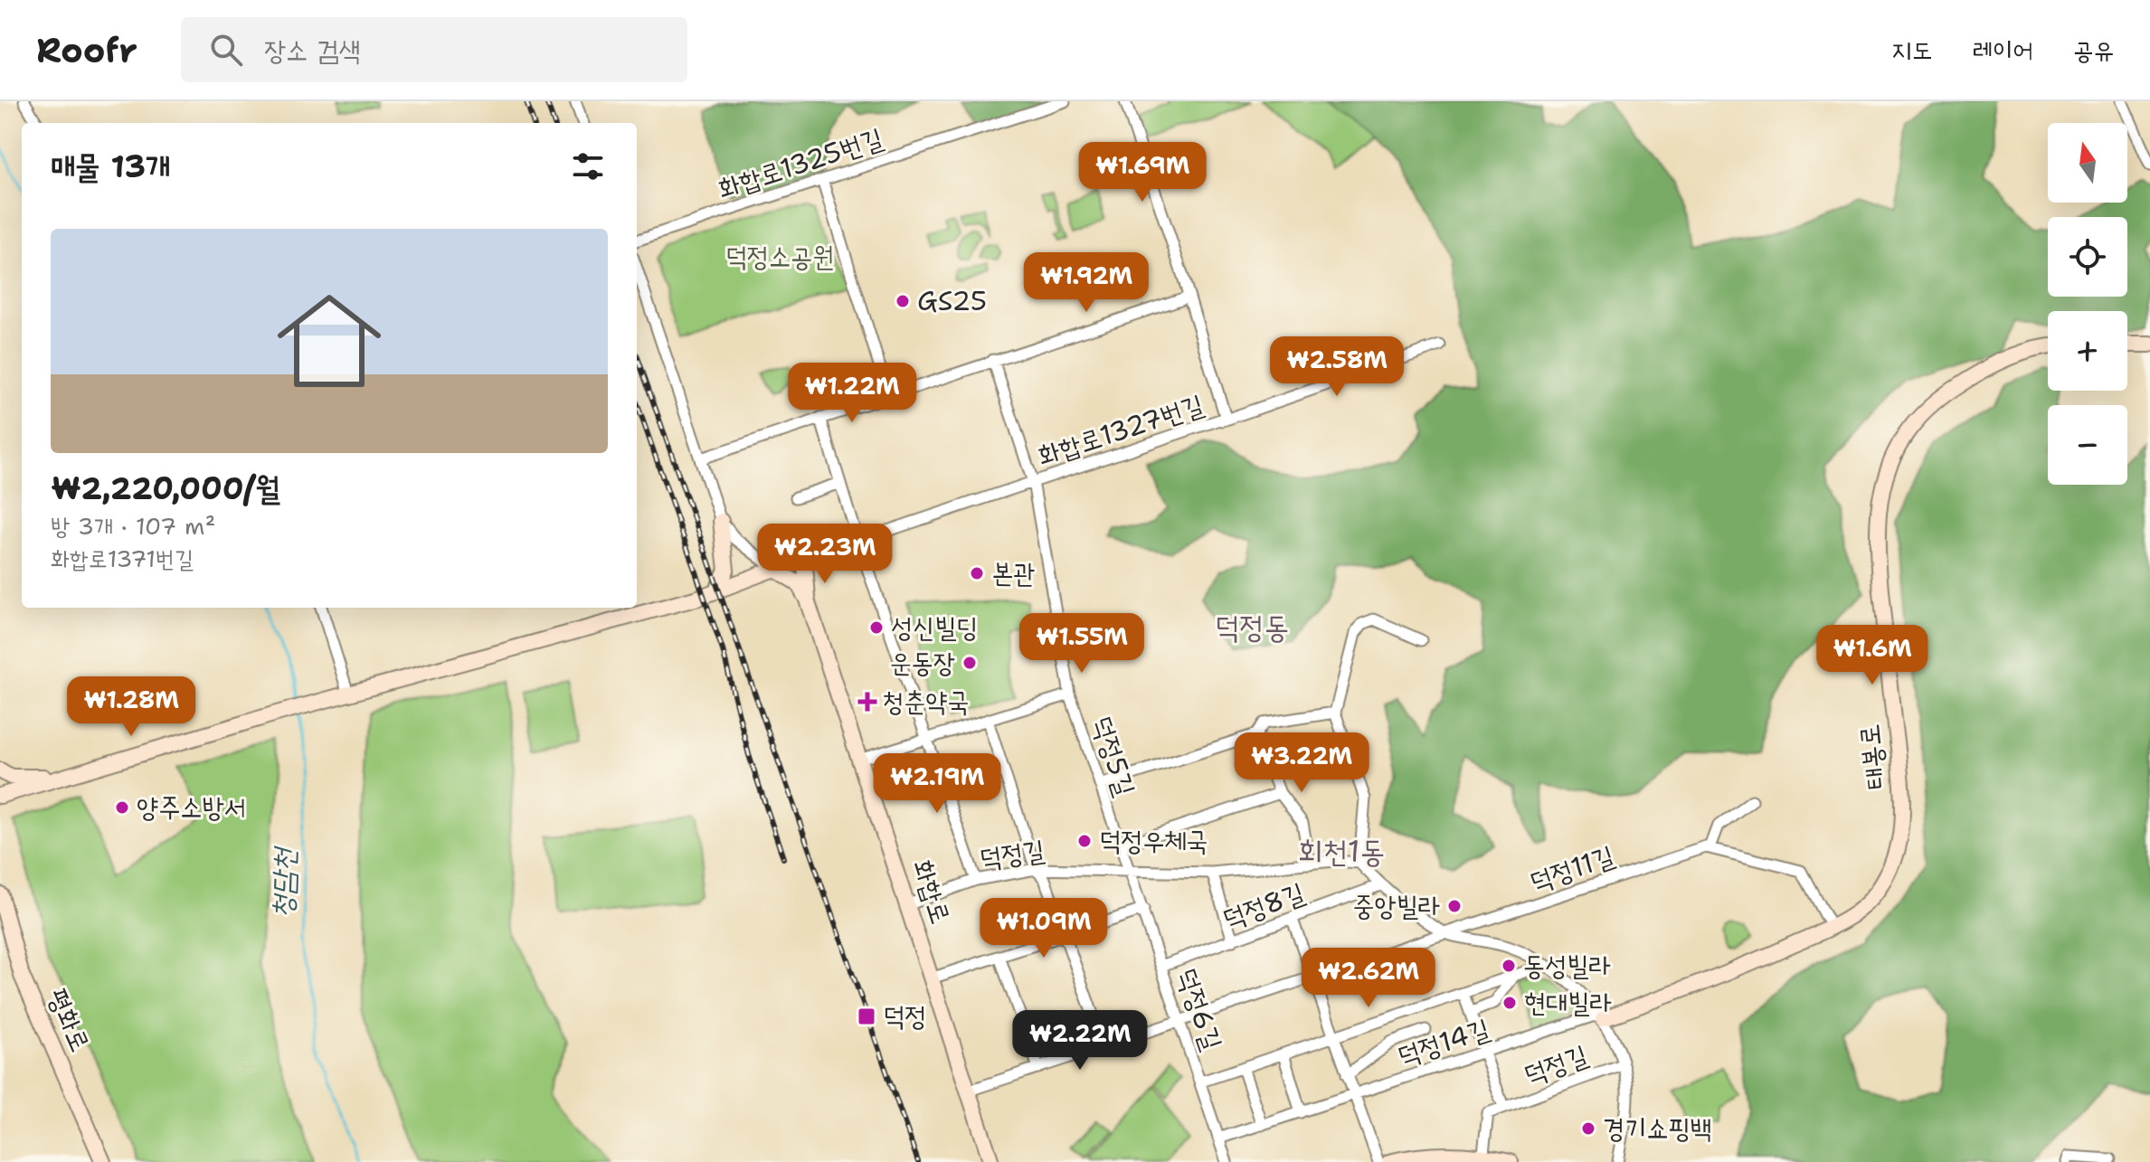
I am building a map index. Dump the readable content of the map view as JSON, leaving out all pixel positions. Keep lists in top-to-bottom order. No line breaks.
{"streets":{"main road":["태봉로","화합로","평화로"],"street":["화합로1325번길","화합로1327번길","덕정5길","덕정길","덕정11길","덕정8길","덕정6길","덕정14길"]},"crossings":[["화합로1327번길","덕정5길"],["덕정5길","덕정길"],["덕정5길","덕정6길"],["태봉로","덕정길"],["태봉로","덕정14길"],["덕정길","덕정11길"],["덕정길","화합로"],["덕정길","덕정8길"],["덕정길","덕정6길"],["덕정길","덕정14길"],["덕정11길","화합로"],["덕정11길","덕정6길"],["덕정8길","덕정6길"],["덕정6길","덕정14길"]],"districts":["덕정동","회천1동"],"water":["청담천"],"parks":["덕정소공원"],"places":{"other":["GS25","본관","성신빌딩","운동장","양주소방서","덕정우체국","중앙빌라","동성빌라","현대빌라","경기쇼핑백"],"health":["청춘약국"],"transit":["덕정"]},"north":"top","page":{"header":"Roofr","search":"장소 검색","nav":["지도","레이어","공유"],"map_buttons":["+","−"],"heading":"매물 13개","price":["₩1.69M","₩1.92M","₩2.58M","₩1.22M","₩2.23M","₩1.55M","₩1.6M","₩1.28M","₩3.22M","₩2.19M","₩1.09M","₩2.62M","₩2.22M"],"list":[{"name":"₩2,220,000/월","note":"방 3개 · 107 m² · 화합로1371번길"}]}}
